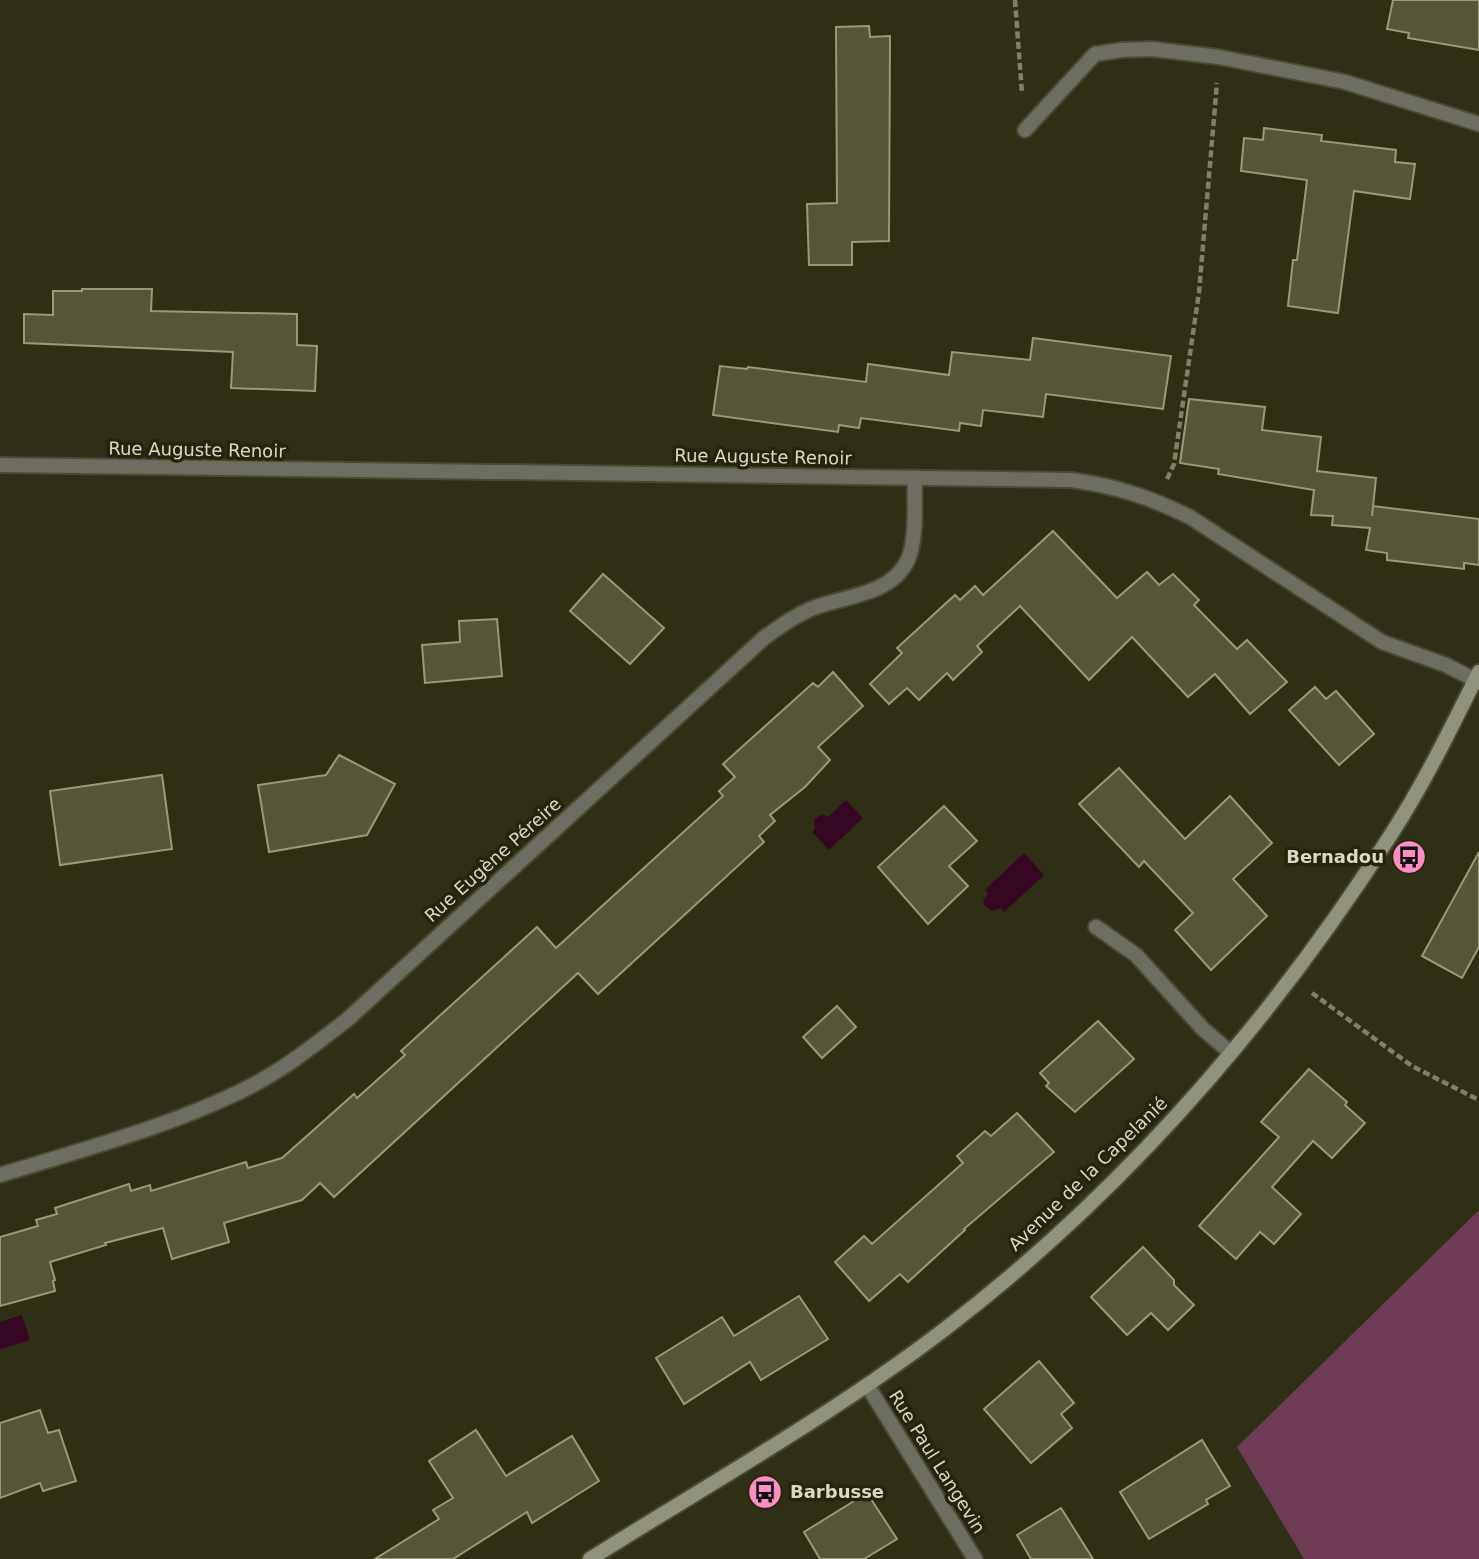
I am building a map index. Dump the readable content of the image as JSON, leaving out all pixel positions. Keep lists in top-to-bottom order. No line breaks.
{"streets":{"street":["Rue Auguste Renoir","Rue Eugène Péreire","Avenue de la Capelanié","Rue Paul Langevin"]},"crossings":[["Rue Auguste Renoir","Rue Eugène Péreire"],["Rue Auguste Renoir","Avenue de la Capelanié"],["Avenue de la Capelanié","Rue Paul Langevin"]],"places":{"bus stop":["Bernadou","Barbusse"]}}
